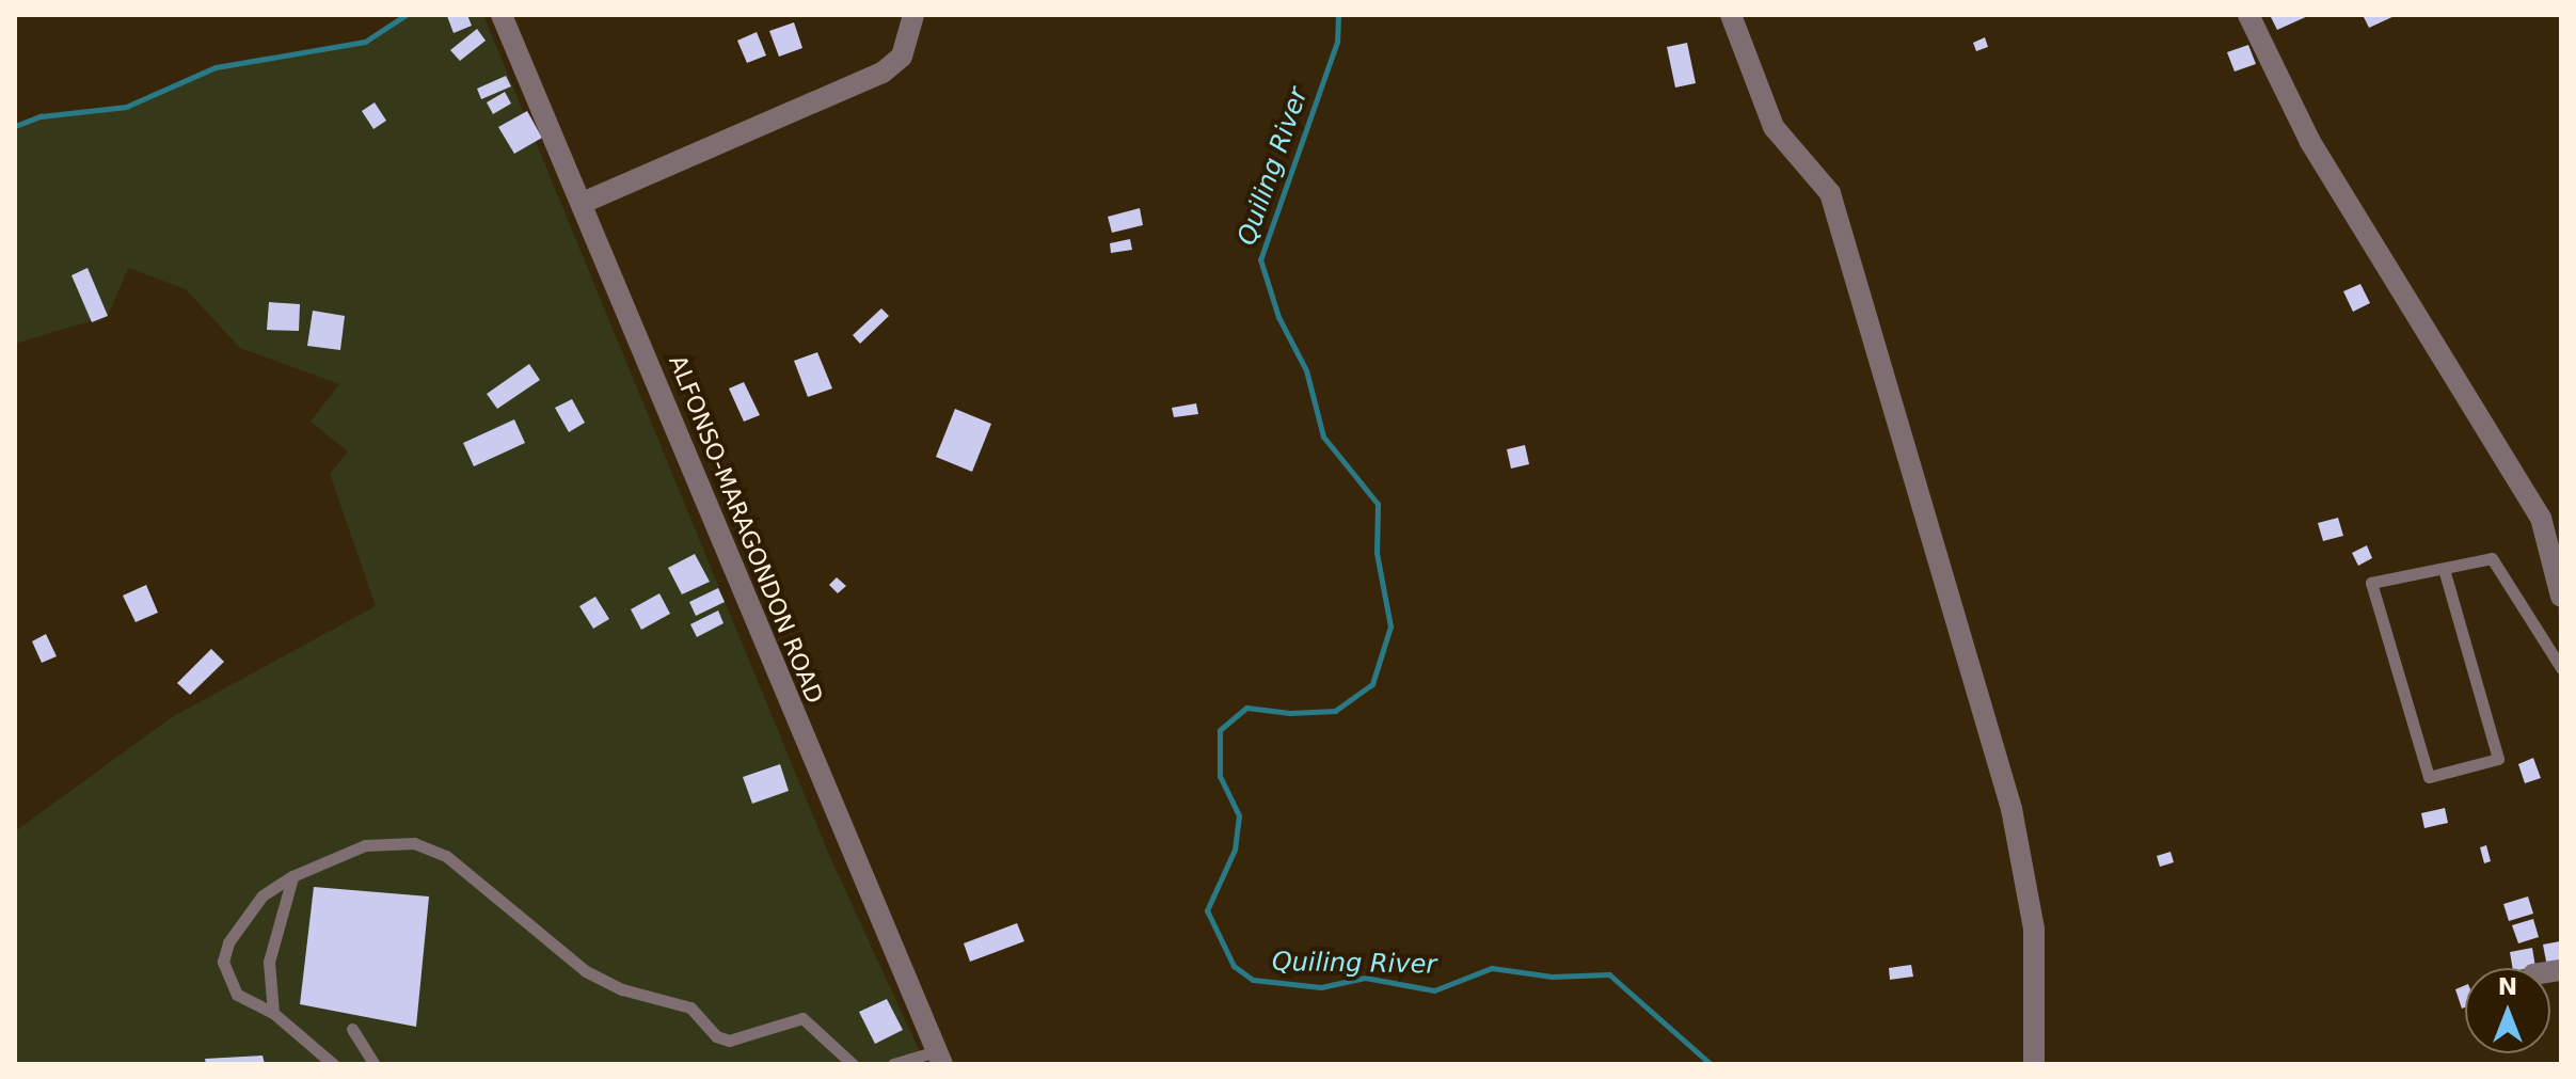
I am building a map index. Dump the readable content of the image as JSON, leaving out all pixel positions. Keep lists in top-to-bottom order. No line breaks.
{"streets":{"street":["ALFONSO-MARAGONDON ROAD"]},"water":["Quiling River"],"north":"top"}
